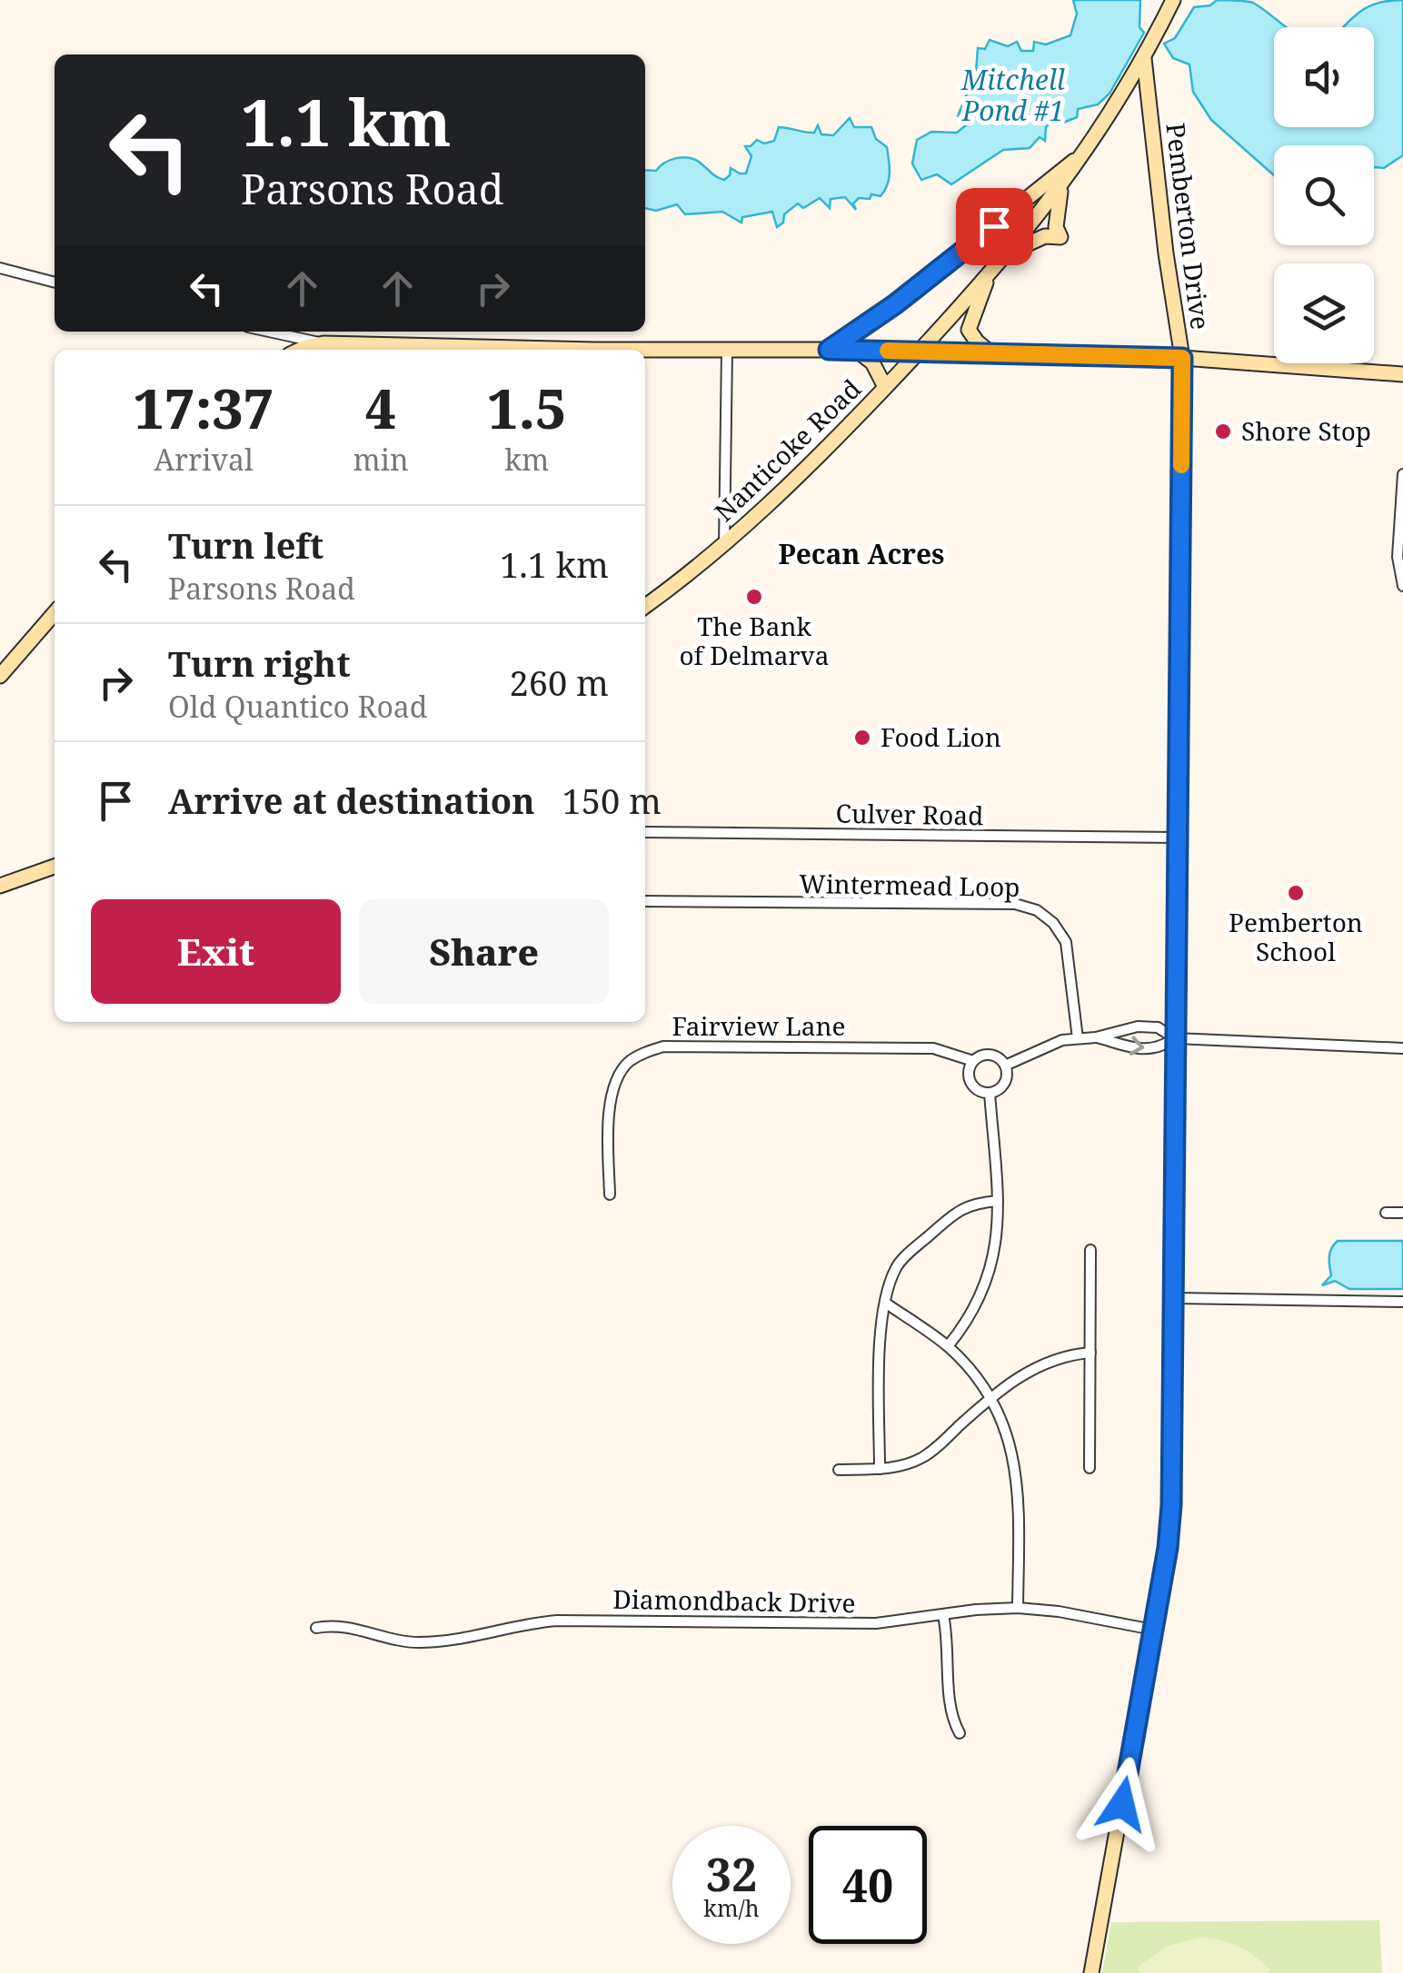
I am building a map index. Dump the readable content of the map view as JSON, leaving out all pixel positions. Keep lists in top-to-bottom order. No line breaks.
{"streets":{"street":["Pemberton Drive","Nanticoke Road","Culver Road","Wintermead Loop","Fairview Lane","Diamondback Drive"]},"crossings":[["Pemberton Drive","Nanticoke Road"],["Pemberton Drive","Culver Road"],["Pemberton Drive","Diamondback Drive"]],"districts":["Pecan Acres"],"water":["Mitchell Pond #1"],"places":["Shore Stop","The Bank of Delmarva","Food Lion","Pemberton School"],"page":{"turn":["1.1 km","Parsons Road"],"eta":["17:37","Arrival","4","min","1.5","km"],"list":[{"name":"Turn left","note":"Parsons Road","value":"1.1 km"},{"name":"Turn right","note":"Old Quantico Road","value":"260 m"},{"name":"Arrive at destination","value":"150 m"}],"buttons":["Exit","Share"],"speed":"32 km/h","limit":"40"}}
